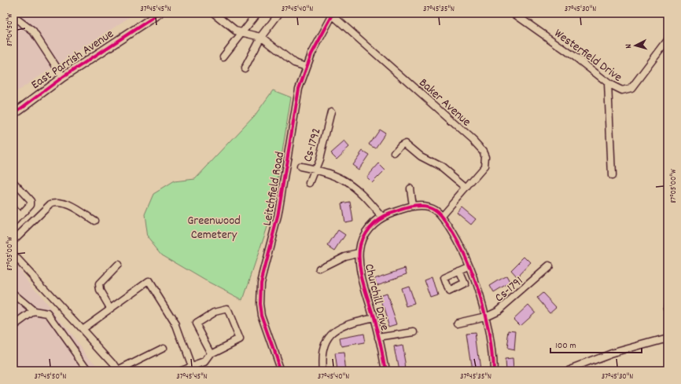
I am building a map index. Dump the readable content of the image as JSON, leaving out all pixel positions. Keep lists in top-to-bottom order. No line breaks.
{"streets":{"main road":["East Parrish Avenue"],"street":["Westerfield Drive","Baker Avenue","Cs-1792","Leitchfield Road","Cs-1791","Churchill Drive"]},"crossings":[["Baker Avenue","Leitchfield Road"]],"parks":["Greenwood Cemetery"],"scale_bar":"100 m","north":"left","coordinates":["37°45'45\"N","37°45'40\"N","37°45'35\"N","37°45'30\"N","87°04'50\"W","87°05'00\"W","37°45'50\"N"]}
